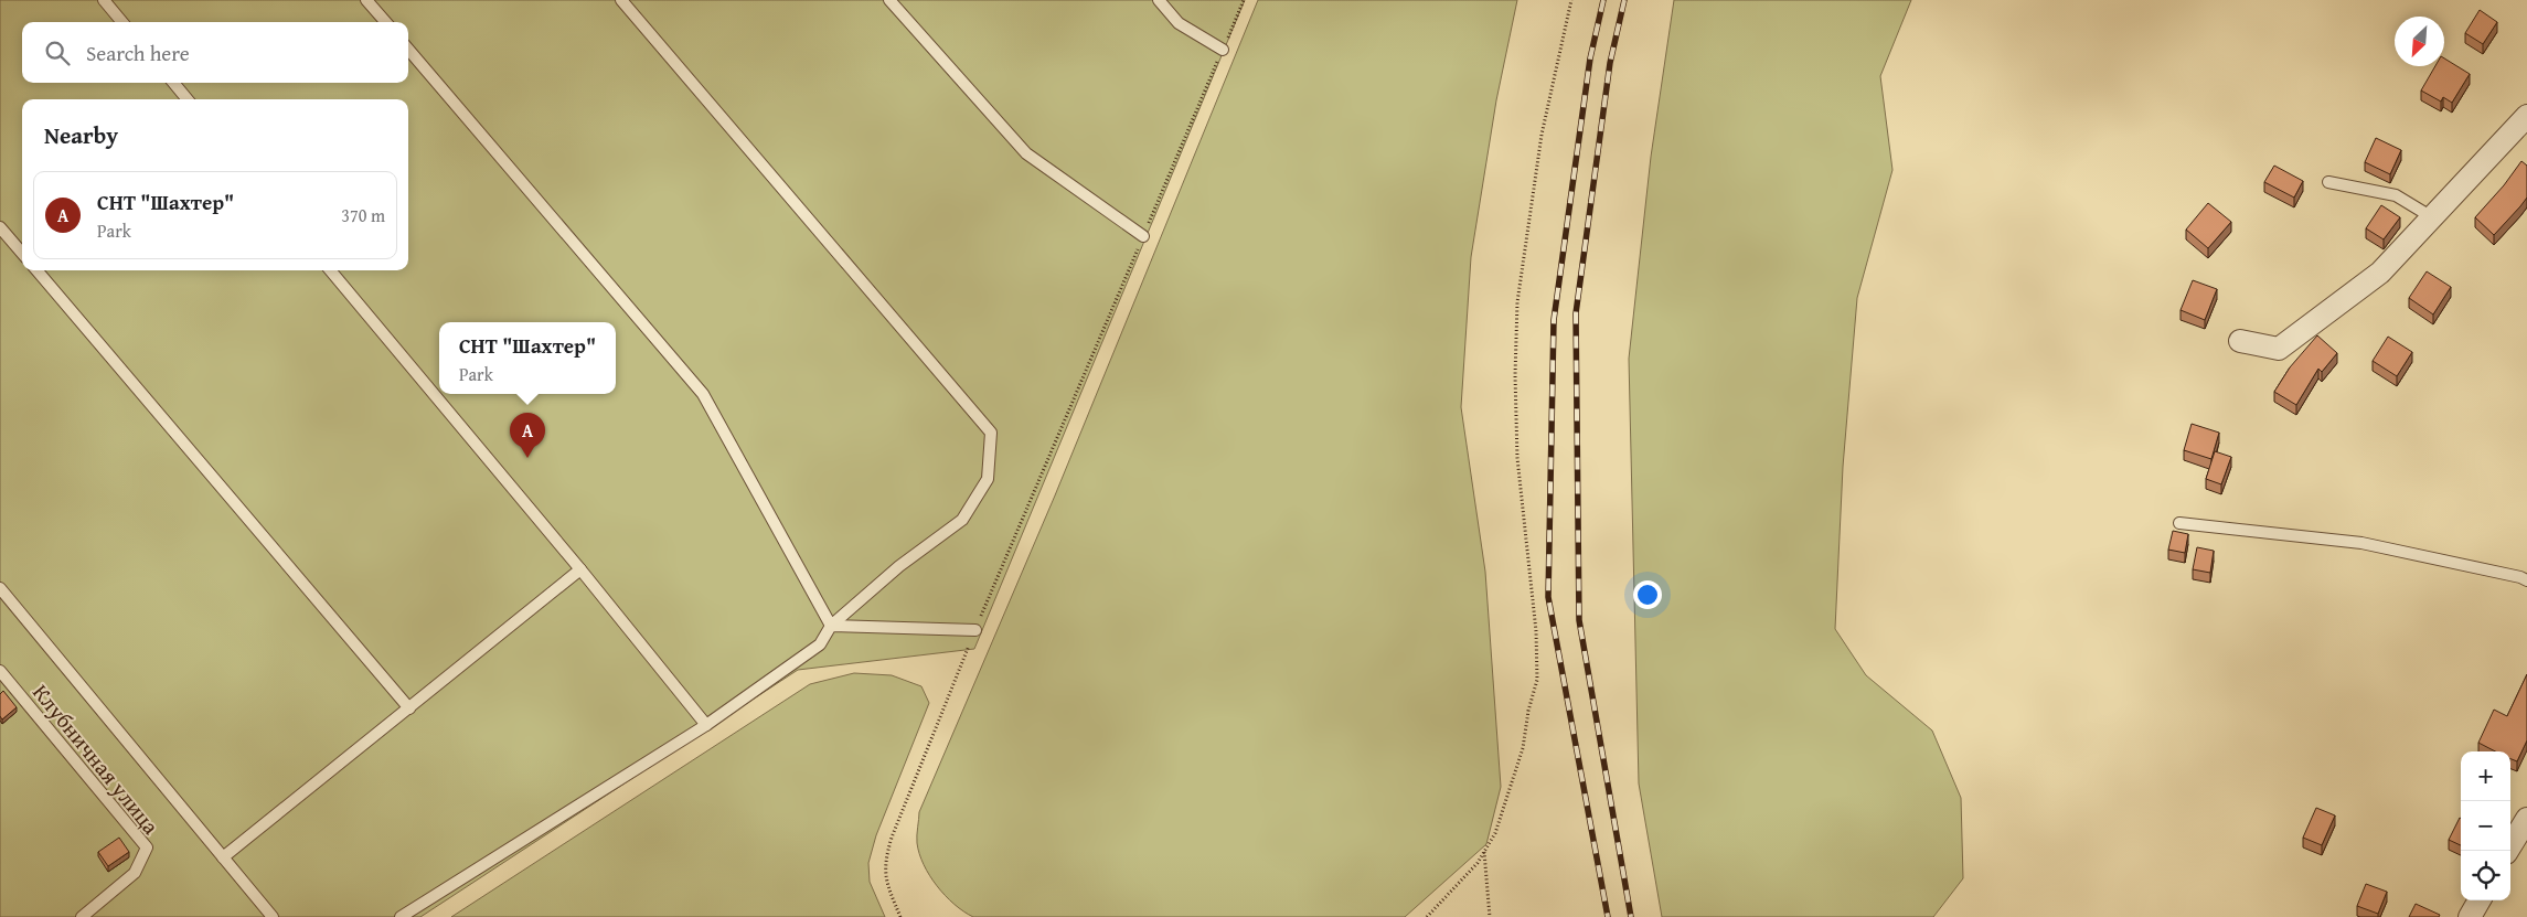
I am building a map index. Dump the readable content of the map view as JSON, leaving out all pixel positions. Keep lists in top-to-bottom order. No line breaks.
{"streets":{"lane":["Клубничная улица"]},"north":"bottom left","page":{"search":"Search here","heading":"Nearby","list":[{"mark":"A","name":"СНТ \"Шахтер\"","note":"Park","value":"370 m"}],"popup":["СНТ \"Шахтер\"","Park"],"pins":"A","map_buttons":["+","−"]}}
